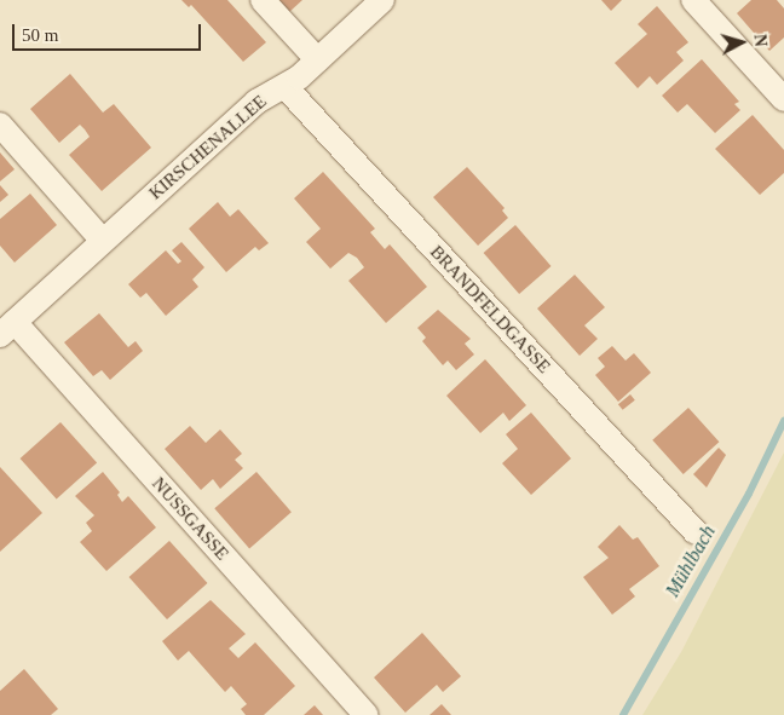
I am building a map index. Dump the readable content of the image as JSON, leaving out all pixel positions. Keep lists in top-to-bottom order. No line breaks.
{"streets":{"street":["KIRSCHENALLEE","BRANDFELDGASSE","NUSSGASSE"]},"crossings":[["KIRSCHENALLEE","BRANDFELDGASSE"],["KIRSCHENALLEE","NUSSGASSE"]],"water":["Mühlbach"],"scale_bar":"50 m","north":"right"}
